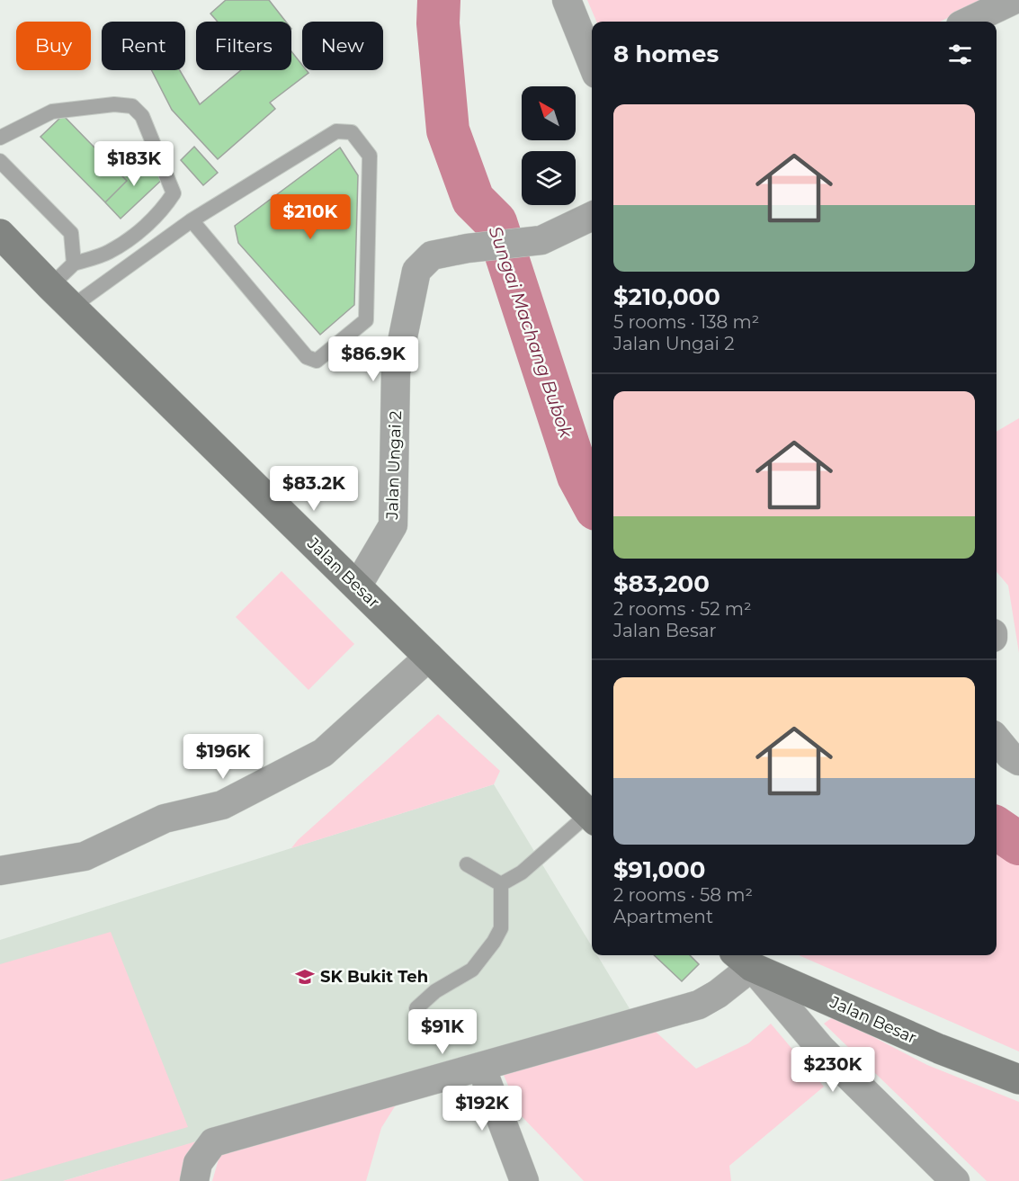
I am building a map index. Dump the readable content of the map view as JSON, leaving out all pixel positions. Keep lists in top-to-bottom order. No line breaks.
{"streets":{"main road":["Jalan Besar"],"street":["Jalan Ungai 2"]},"crossings":[["Jalan Ungai 2","Jalan Besar"]],"water":["Sungai Machang Bubok"],"places":{"school or university":["SK Bukit Teh"]},"north":"top left","page":{"chip":["Buy","Rent","Filters","New"],"heading":"8 homes","list":[{"name":"$210,000","note":"5 rooms · 138 m² · Jalan Ungai 2"},{"name":"$83,200","note":"2 rooms · 52 m² · Jalan Besar"},{"name":"$91,000","note":"2 rooms · 58 m² · Apartment"}],"price":["$183K","$210K","$86.9K","$83.2K","$196K","$91K","$230K","$192K"]}}
